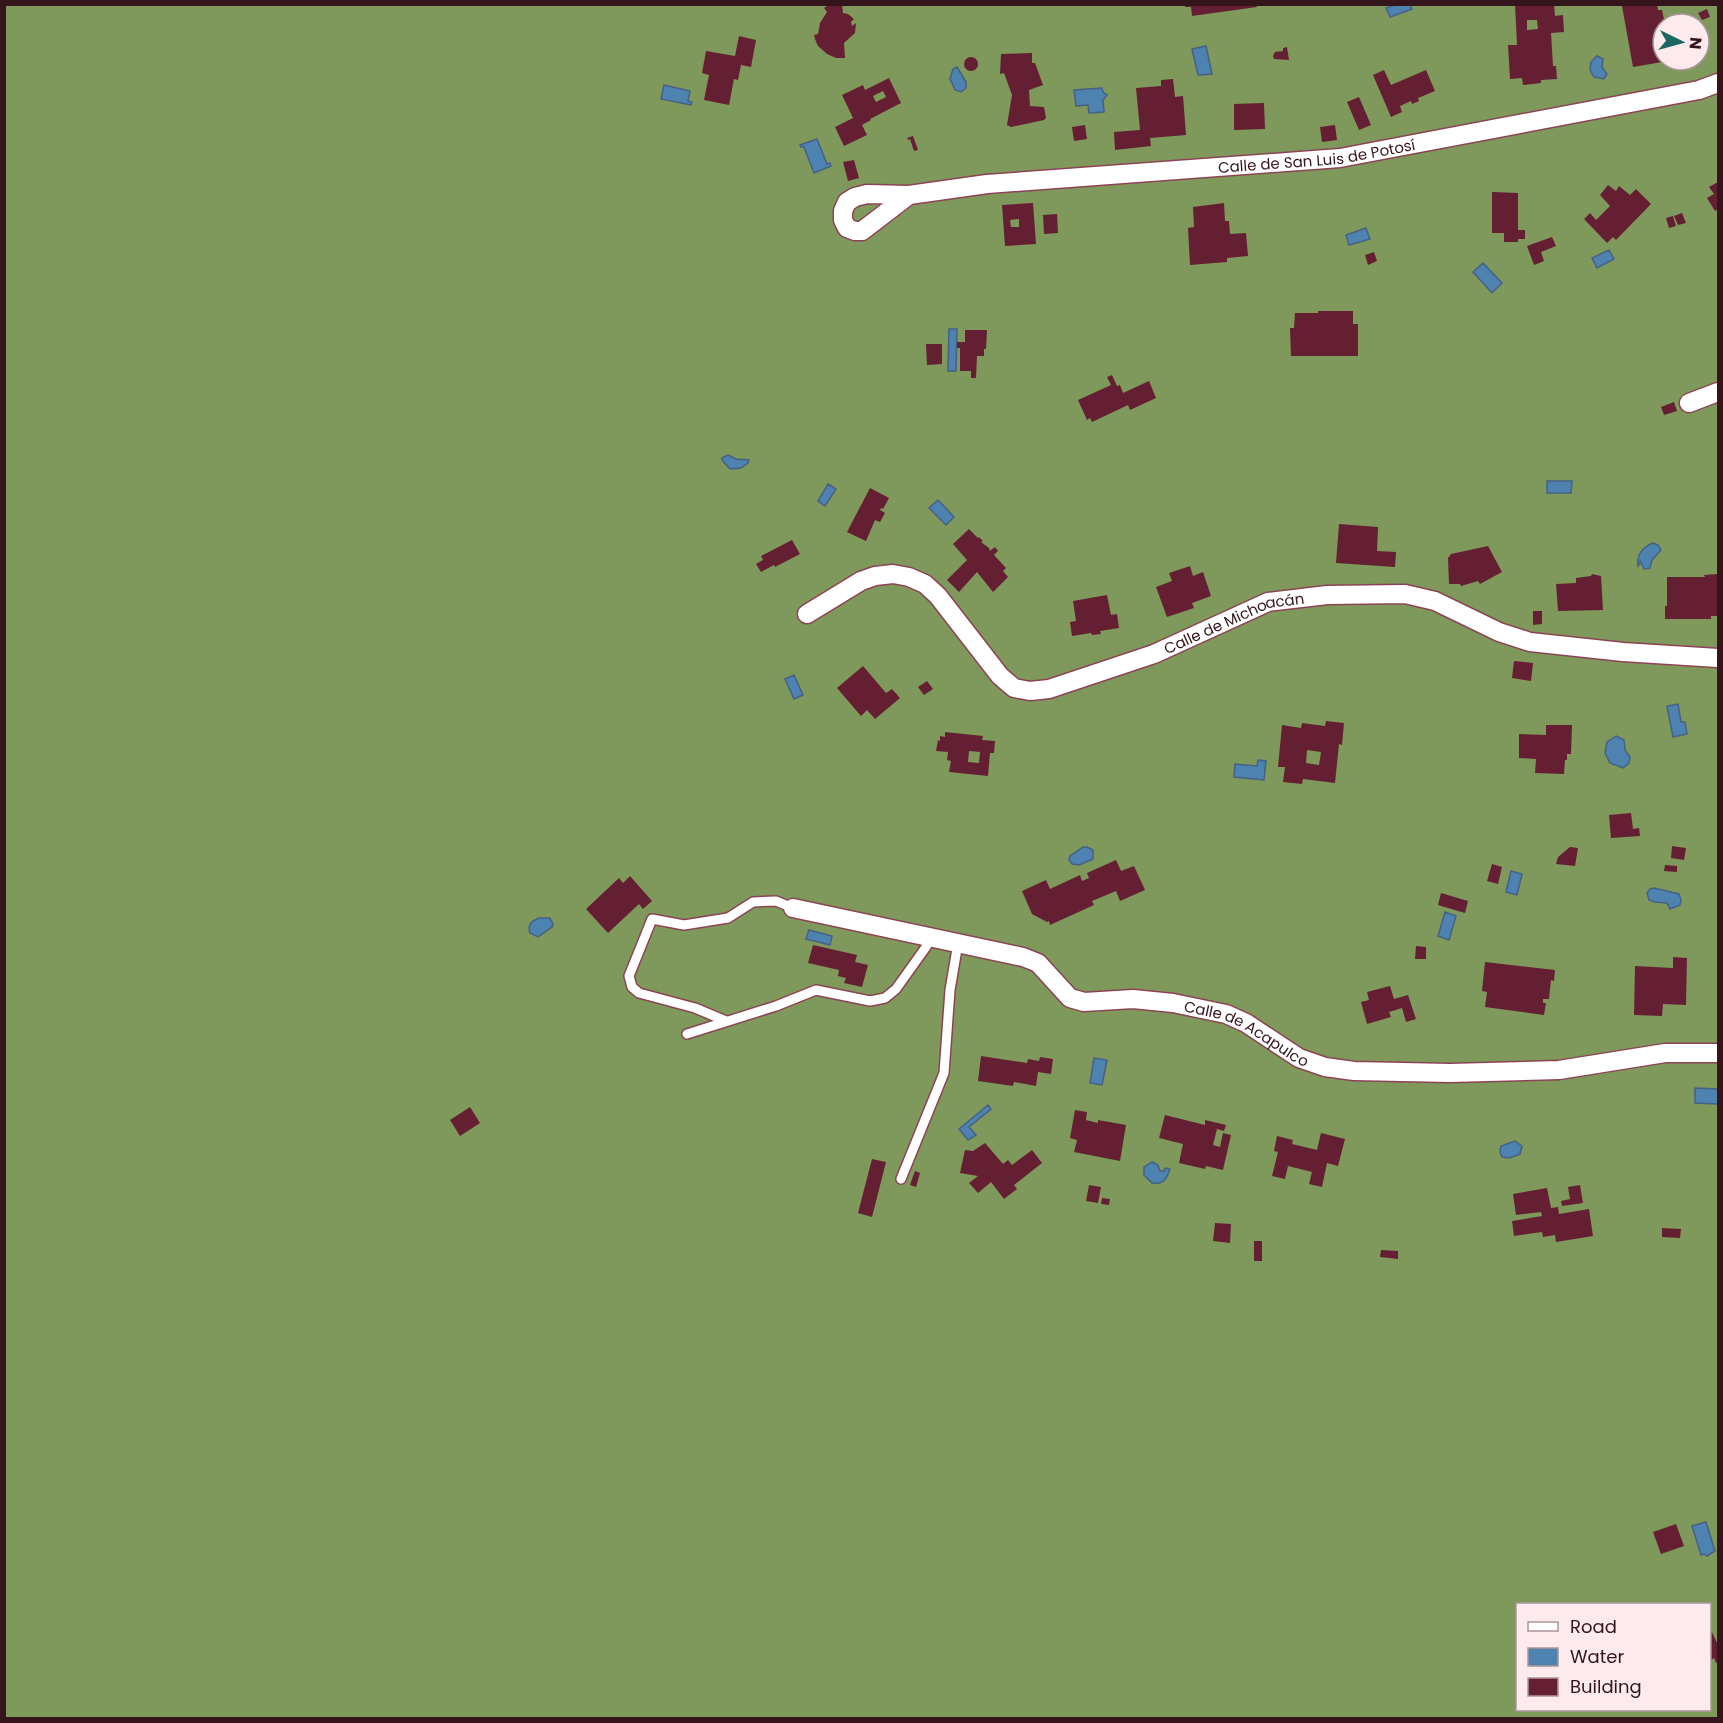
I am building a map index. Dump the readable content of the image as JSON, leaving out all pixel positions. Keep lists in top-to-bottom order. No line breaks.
{"streets":{"street":["Calle de San Luis de Potosí","Calle de Michoacán","Calle de Acapulco"]},"legend":["Road","Water","Building"],"north":"right"}
